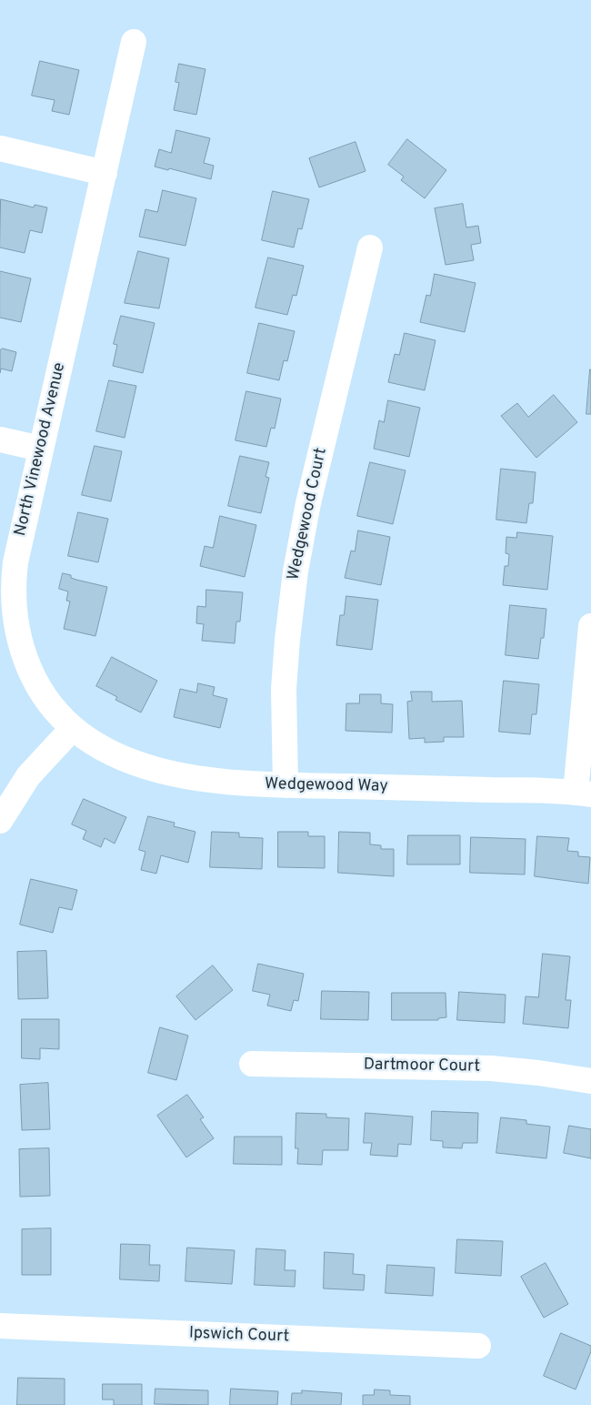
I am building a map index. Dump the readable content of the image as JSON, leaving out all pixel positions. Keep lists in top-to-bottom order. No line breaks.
{"streets":{"street":["North Vinewood Avenue","Wedgewood Court","Wedgewood Way","Dartmoor Court","Ipswich Court"]},"crossings":[["North Vinewood Avenue","Wedgewood Way"],["Wedgewood Court","Wedgewood Way"]]}
